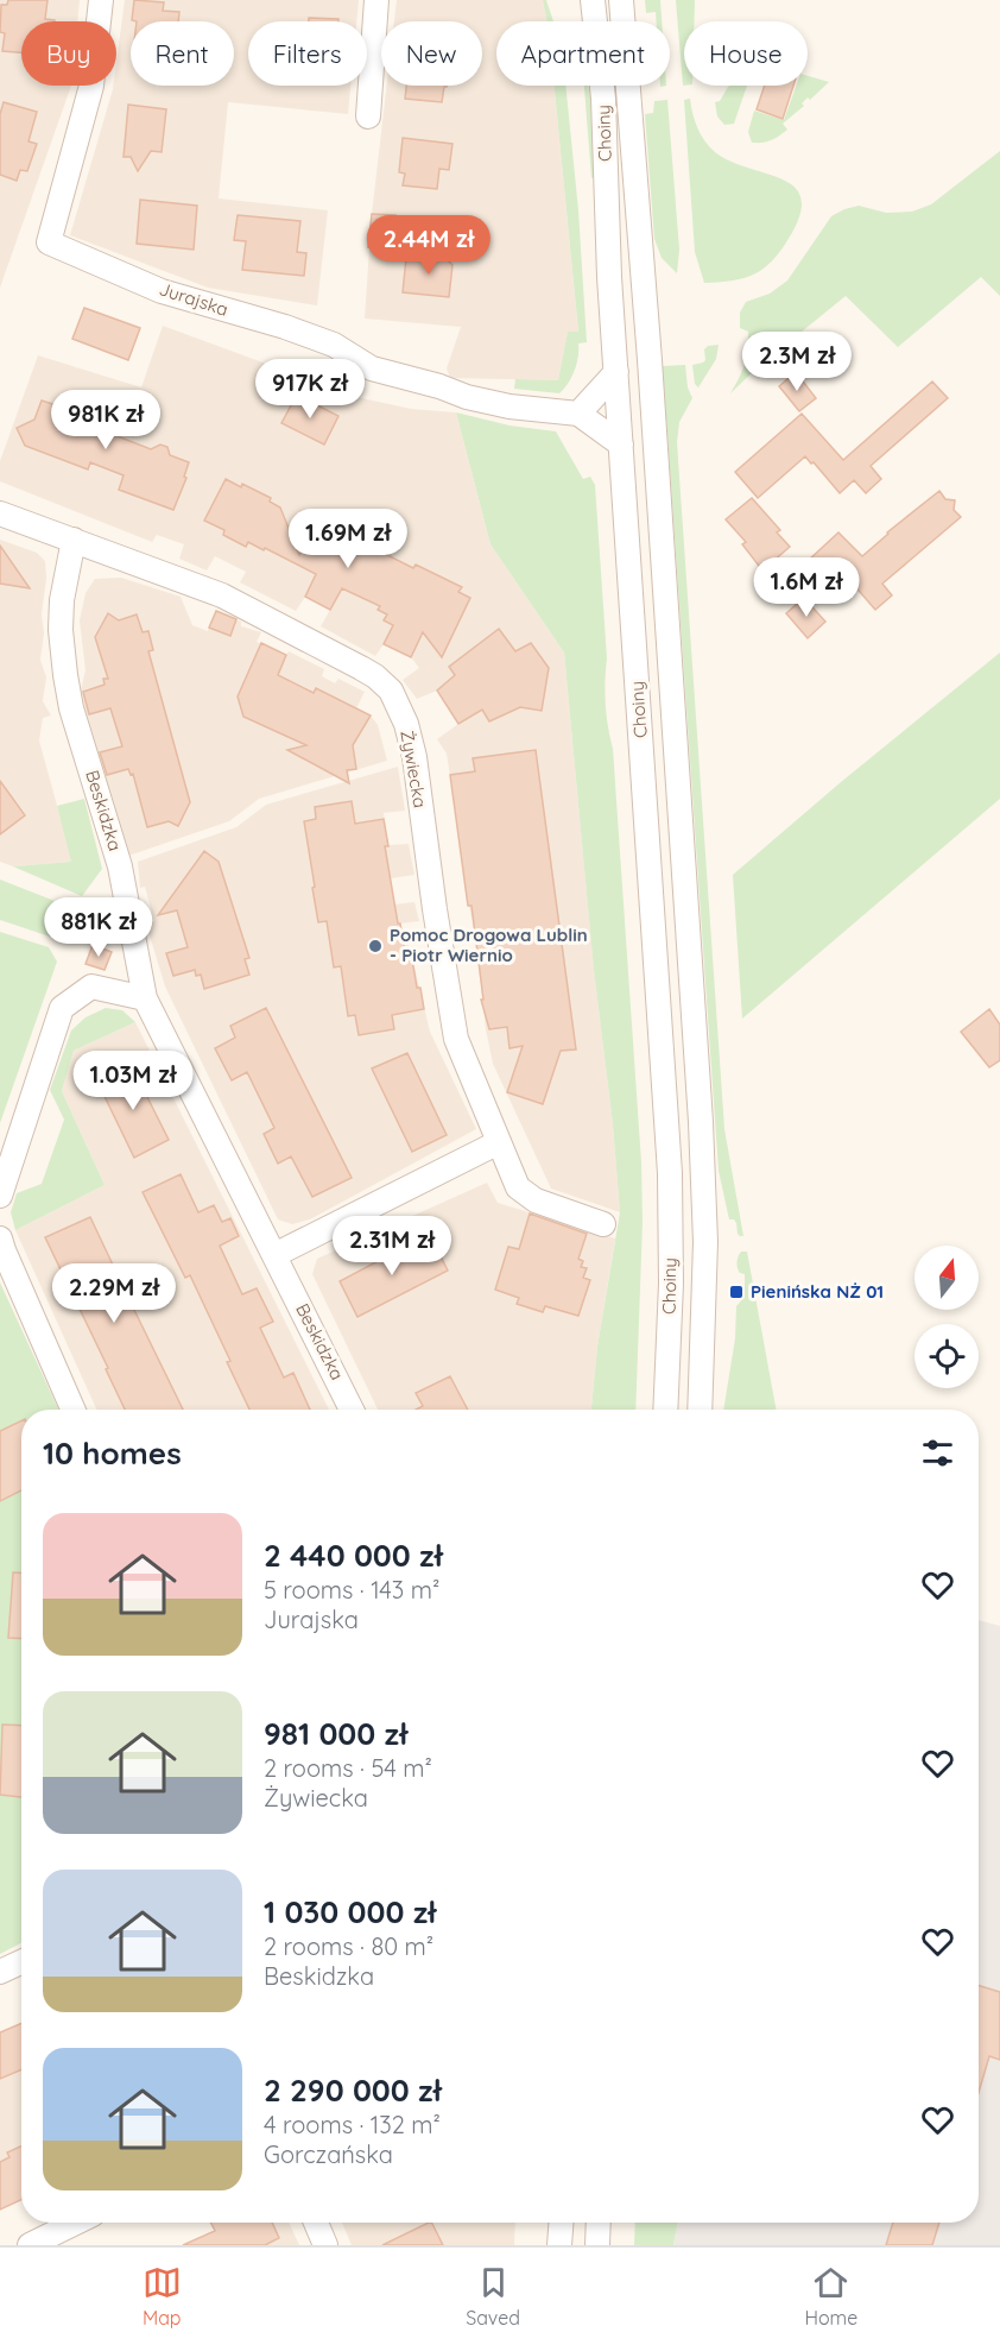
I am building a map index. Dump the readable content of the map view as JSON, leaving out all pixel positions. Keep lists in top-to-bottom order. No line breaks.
{"streets":{"street":["Choiny","Jurajska","Żywiecka","Beskidzka"]},"crossings":[["Choiny","Jurajska"],["Żywiecka","Beskidzka"]],"places":{"other":["Pomoc Drogowa Lublin - Piotr Wiernio"],"transit":["Pienińska NŻ 01"]},"north":"top","page":{"chip":["Buy","Rent","Filters","New","Apartment","House"],"price":["2.44M zł","2.3M zł","917K zł","981K zł","1.69M zł","1.6M zł","881K zł","1.03M zł","2.31M zł","2.29M zł"],"heading":"10 homes","list":[{"name":"2 440 000 zł","note":"5 rooms · 143 m² · Jurajska"},{"name":"981 000 zł","note":"2 rooms · 54 m² · Żywiecka"},{"name":"1 030 000 zł","note":"2 rooms · 80 m² · Beskidzka"},{"name":"2 290 000 zł","note":"4 rooms · 132 m² · Gorczańska"}],"tabs":["Map","Saved","Home"]}}
